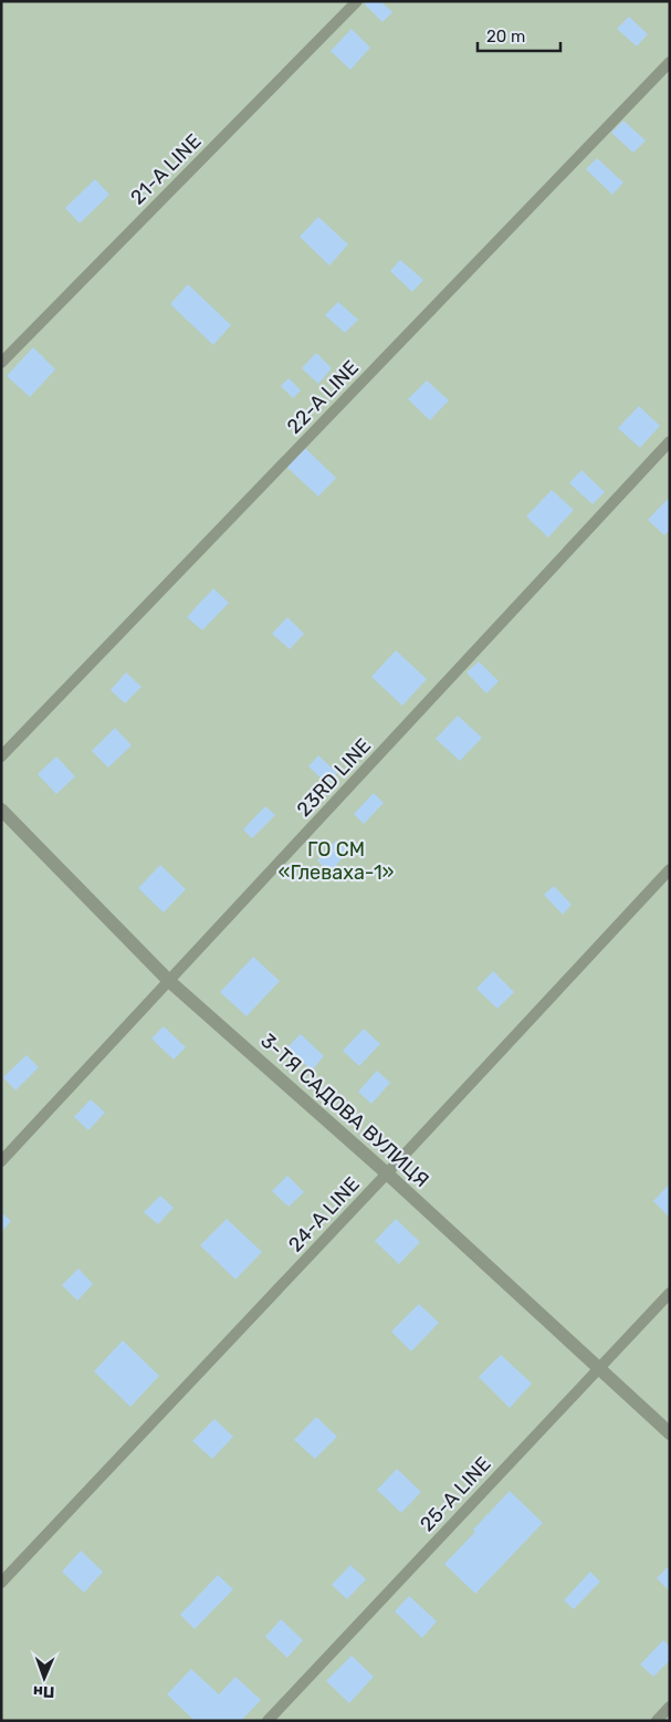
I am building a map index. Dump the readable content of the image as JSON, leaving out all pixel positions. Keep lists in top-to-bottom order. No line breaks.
{"streets":{"street":["3-ТЯ САДОВА ВУЛИЦЯ"],"lane":["21-A LINE","22-A LINE","23RD LINE","24-A LINE","25-A LINE"]},"crossings":[["23RD LINE","3-ТЯ САДОВА ВУЛИЦЯ"],["3-ТЯ САДОВА ВУЛИЦЯ","24-A LINE"],["3-ТЯ САДОВА ВУЛИЦЯ","25-A LINE"]],"parks":["ГО СМ «Глеваха-1»"],"scale_bar":"20 m","north":"bottom"}
